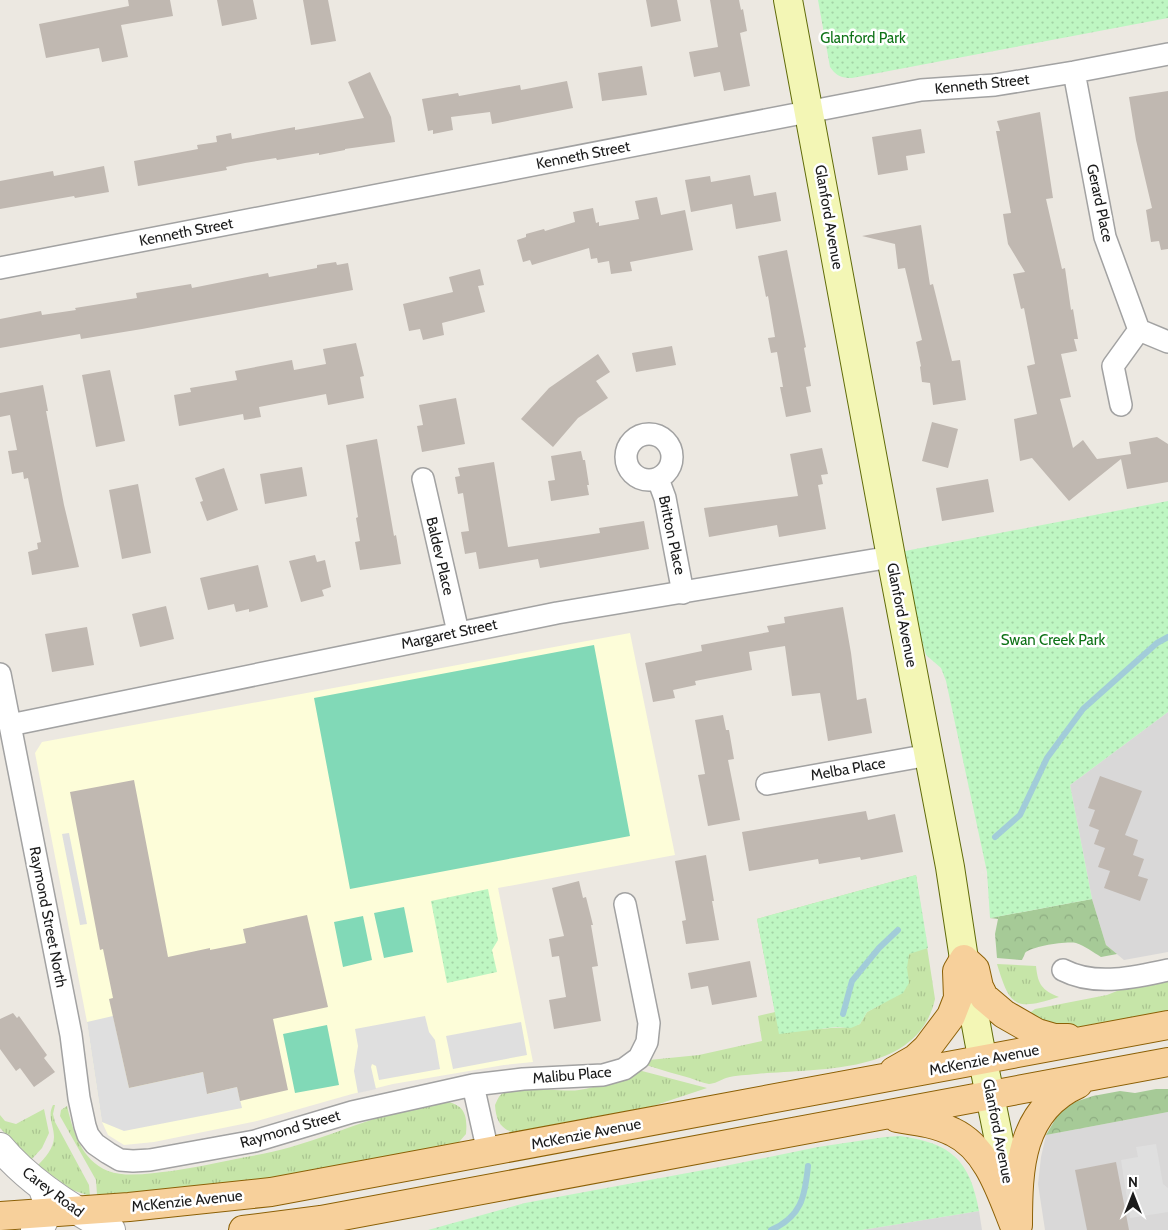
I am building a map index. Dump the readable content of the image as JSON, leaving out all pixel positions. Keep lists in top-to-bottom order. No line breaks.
{"streets":{"main road":["Glanford Avenue","McKenzie Avenue"],"street":["Kenneth Street","Gerard Place","Britton Place","Baldev Place","Margaret Street","Melba Place","Raymond Street North","Malibu Place","Raymond Street","Carey Road"]},"crossings":[["Kenneth Street","Gerard Place"],["Kenneth Street","Glanford Avenue"],["Glanford Avenue","Margaret Street"],["Glanford Avenue","Melba Place"],["Glanford Avenue","McKenzie Avenue"],["Britton Place","Margaret Street"],["Baldev Place","Margaret Street"],["Margaret Street","Raymond Street North"],["Raymond Street North","Raymond Street"],["McKenzie Avenue","Carey Road"],["Malibu Place","Raymond Street"]],"parks":["Glanford Park","Swan Creek Park"],"north":"top"}
